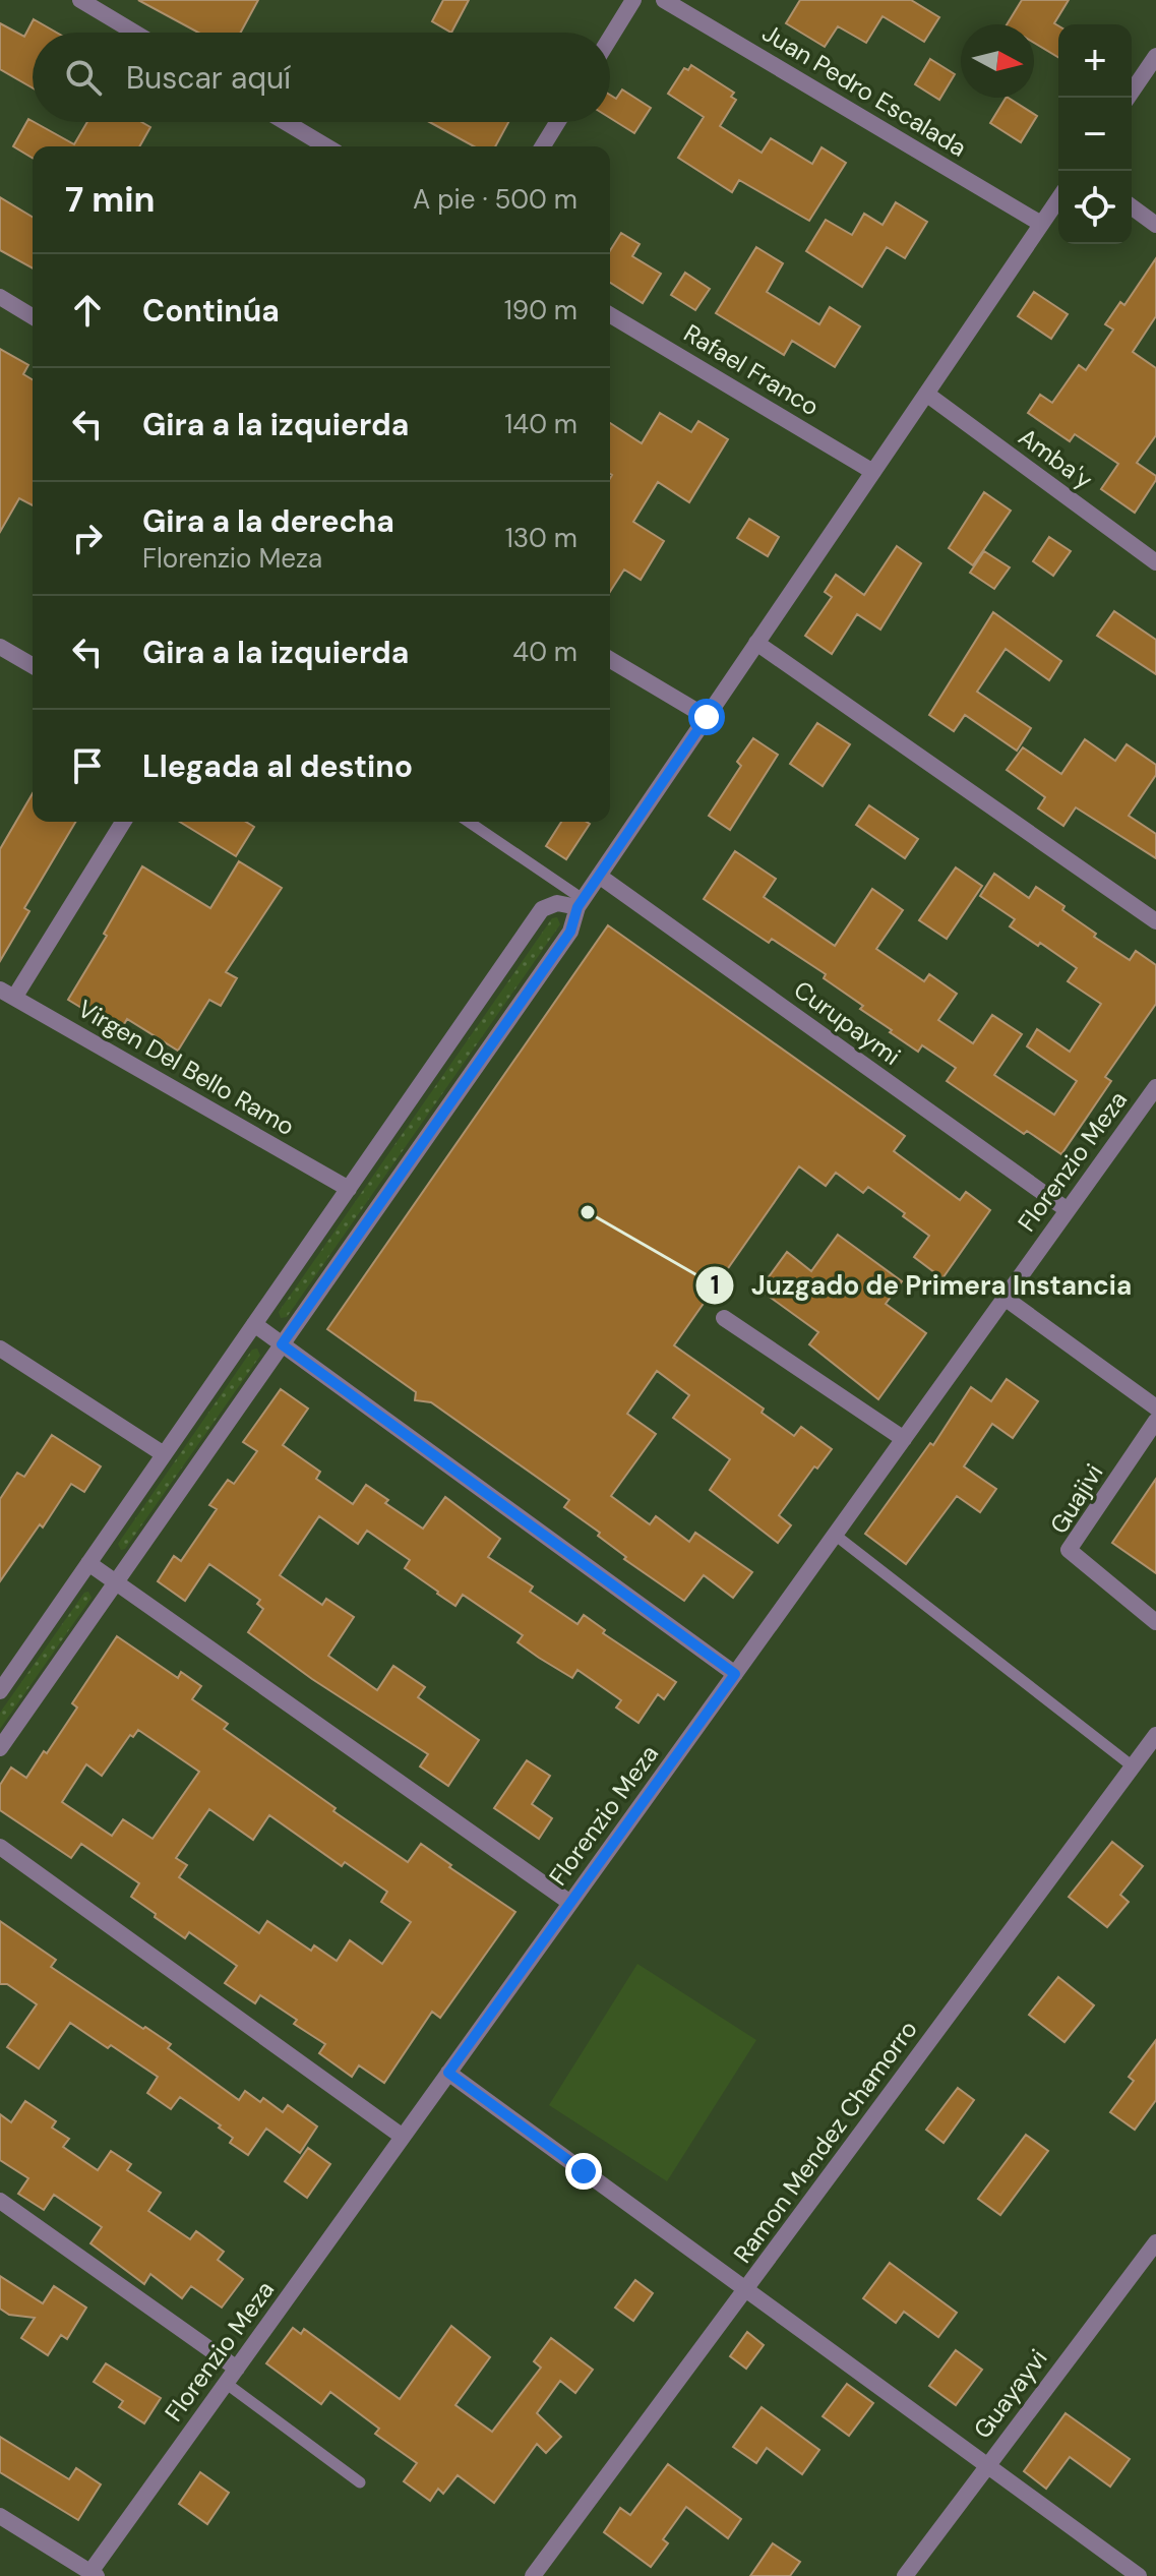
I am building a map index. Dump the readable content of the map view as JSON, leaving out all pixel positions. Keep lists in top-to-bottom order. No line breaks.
{"streets":{"street":["Juan Pedro Escalada","Rafael Franco","Amba'y","Curupaymi","Virgen Del Bello Ramo","Florenzio Meza","Guajivi","Ramon Mendez Chamorro","Guayayvi"]},"crossings":[["Curupaymi","Florenzio Meza"]],"places":["Juzgado de Primera Instancia"],"north":"right","page":{"map_buttons":["+","−"],"search":"Buscar aquí","heading":["7 min","A pie · 500 m"],"list":[["Continúa","190 m"],["Gira a la izquierda","140 m"],["Gira a la derecha","Florenzio Meza","130 m"],["Gira a la izquierda","40 m"],"Llegada al destino"]}}
